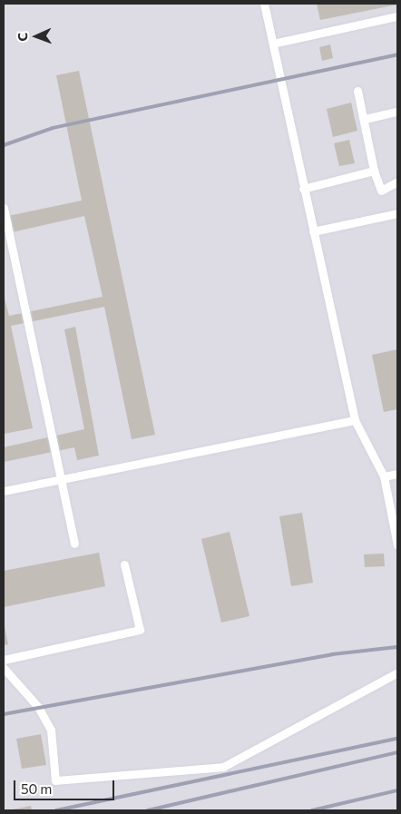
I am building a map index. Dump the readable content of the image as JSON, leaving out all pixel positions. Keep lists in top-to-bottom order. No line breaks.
{"scale_bar":"50 m","north":"left"}
